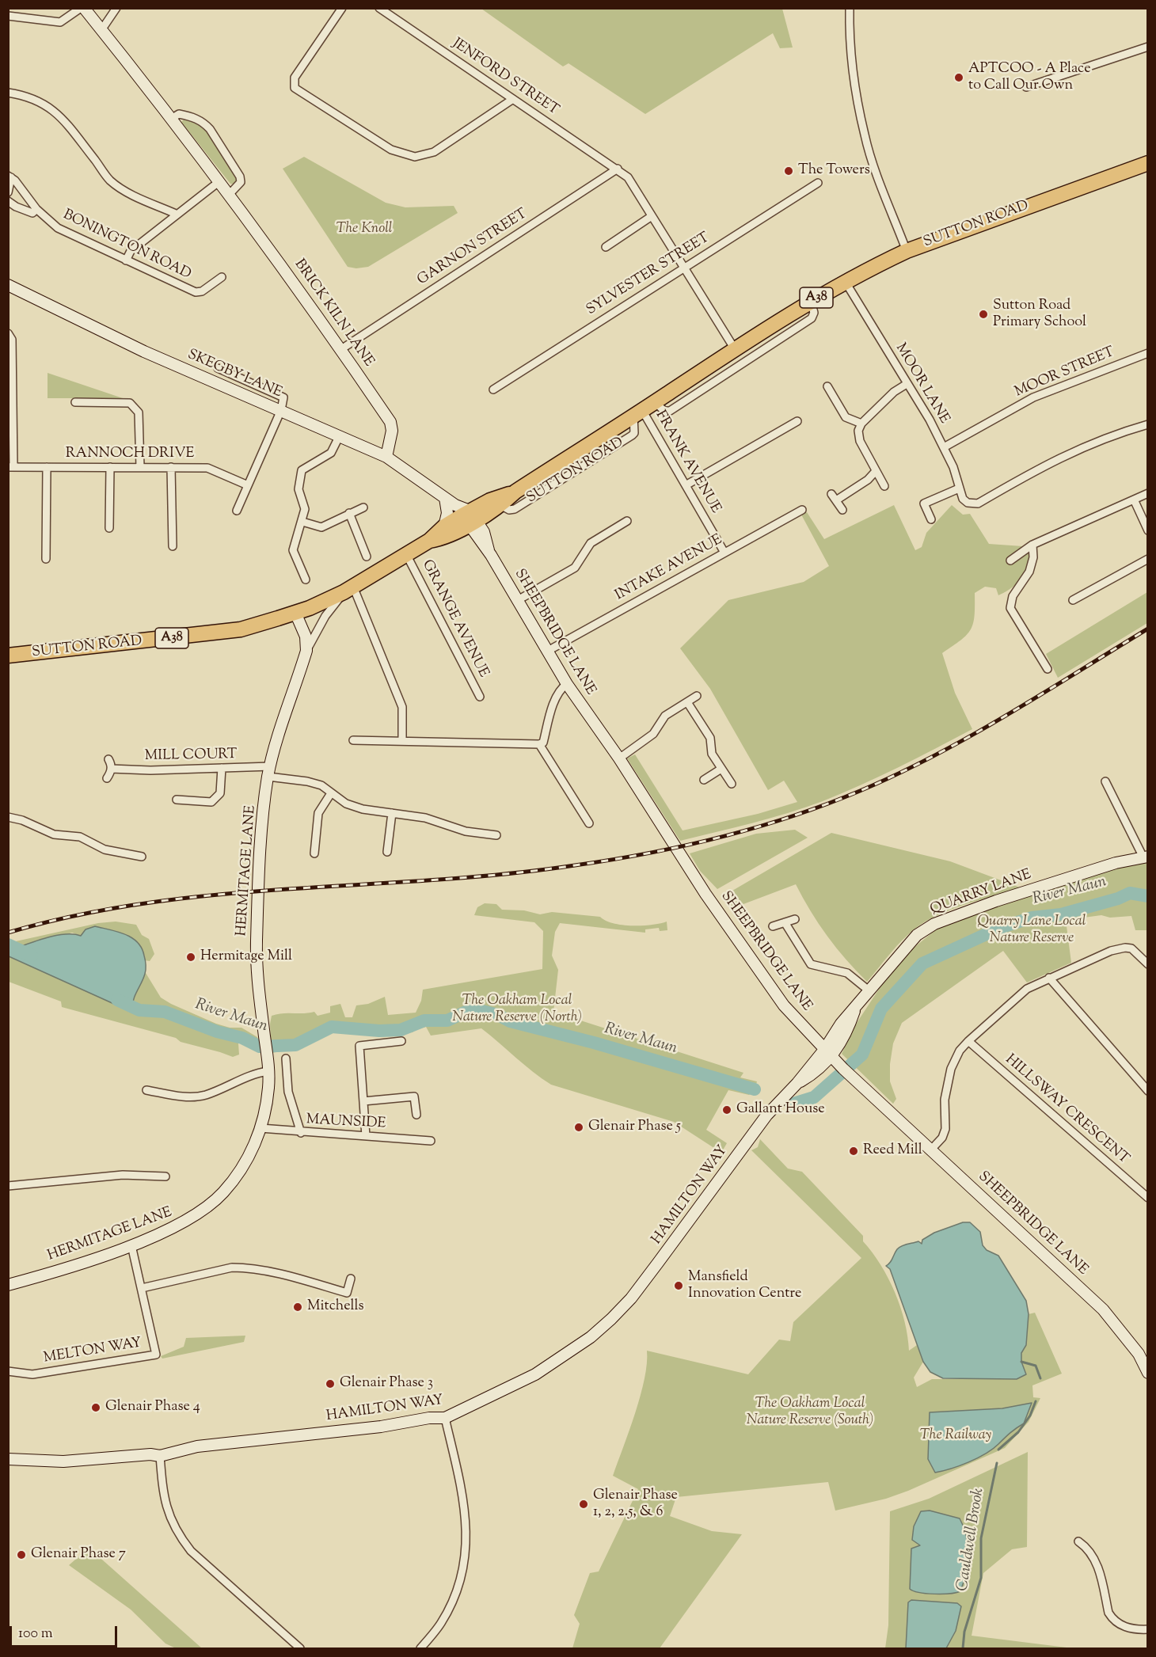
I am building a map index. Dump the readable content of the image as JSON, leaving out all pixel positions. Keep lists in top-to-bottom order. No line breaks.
{"streets":{"highway":["SUTTON ROAD","A38"],"street":["JENFORD STREET","BONINGTON ROAD","GARNON STREET","SYLVESTER STREET","BRICK KILN LANE","MOOR STREET","SKEGBY LANE","MOOR LANE","RANNOCH DRIVE","FRANK AVENUE","INTAKE AVENUE","GRANGE AVENUE","SHEEPBRIDGE LANE","MILL COURT","HERMITAGE LANE","QUARRY LANE","HILLSWAY CRESCENT","MAUNSIDE","HAMILTON WAY","MELTON WAY"]},"crossings":[["JENFORD STREET","SUTTON ROAD"],["JENFORD STREET","GARNON STREET"],["JENFORD STREET","SYLVESTER STREET"],["SUTTON ROAD","SKEGBY LANE"],["SUTTON ROAD","MOOR LANE"],["SUTTON ROAD","FRANK AVENUE"],["SUTTON ROAD","GRANGE AVENUE"],["SUTTON ROAD","SHEEPBRIDGE LANE"],["SUTTON ROAD","HERMITAGE LANE"],["GARNON STREET","BRICK KILN LANE"],["BRICK KILN LANE","SKEGBY LANE"],["MOOR STREET","MOOR LANE"],["SKEGBY LANE","SHEEPBRIDGE LANE"],["FRANK AVENUE","INTAKE AVENUE"],["INTAKE AVENUE","SHEEPBRIDGE LANE"],["SHEEPBRIDGE LANE","QUARRY LANE"],["SHEEPBRIDGE LANE","HAMILTON WAY"],["MILL COURT","HERMITAGE LANE"],["HERMITAGE LANE","MAUNSIDE"],["HERMITAGE LANE","MELTON WAY"],["QUARRY LANE","HAMILTON WAY"]],"water":["River Maun","Cauldwell Brook"],"parks":["The Knoll","Quarry Lane Local Nature Reserve","The Oakham Local Nature Reserve (North)","The Oakham Local Nature Reserve (South)","The Railway"],"places":["APTCOO - A Place to Call Our Own","The Towers","Sutton Road Primary School","Hermitage Mill","Gallant House","Glenair Phase 5","Reed Mill","Mansfield Innovation Centre","Mitchells","Glenair Phase 3","Glenair Phase 4","Glenair Phase 1, 2, 2.5, & 6","Glenair Phase 7"],"scale_bar":"100 m"}
